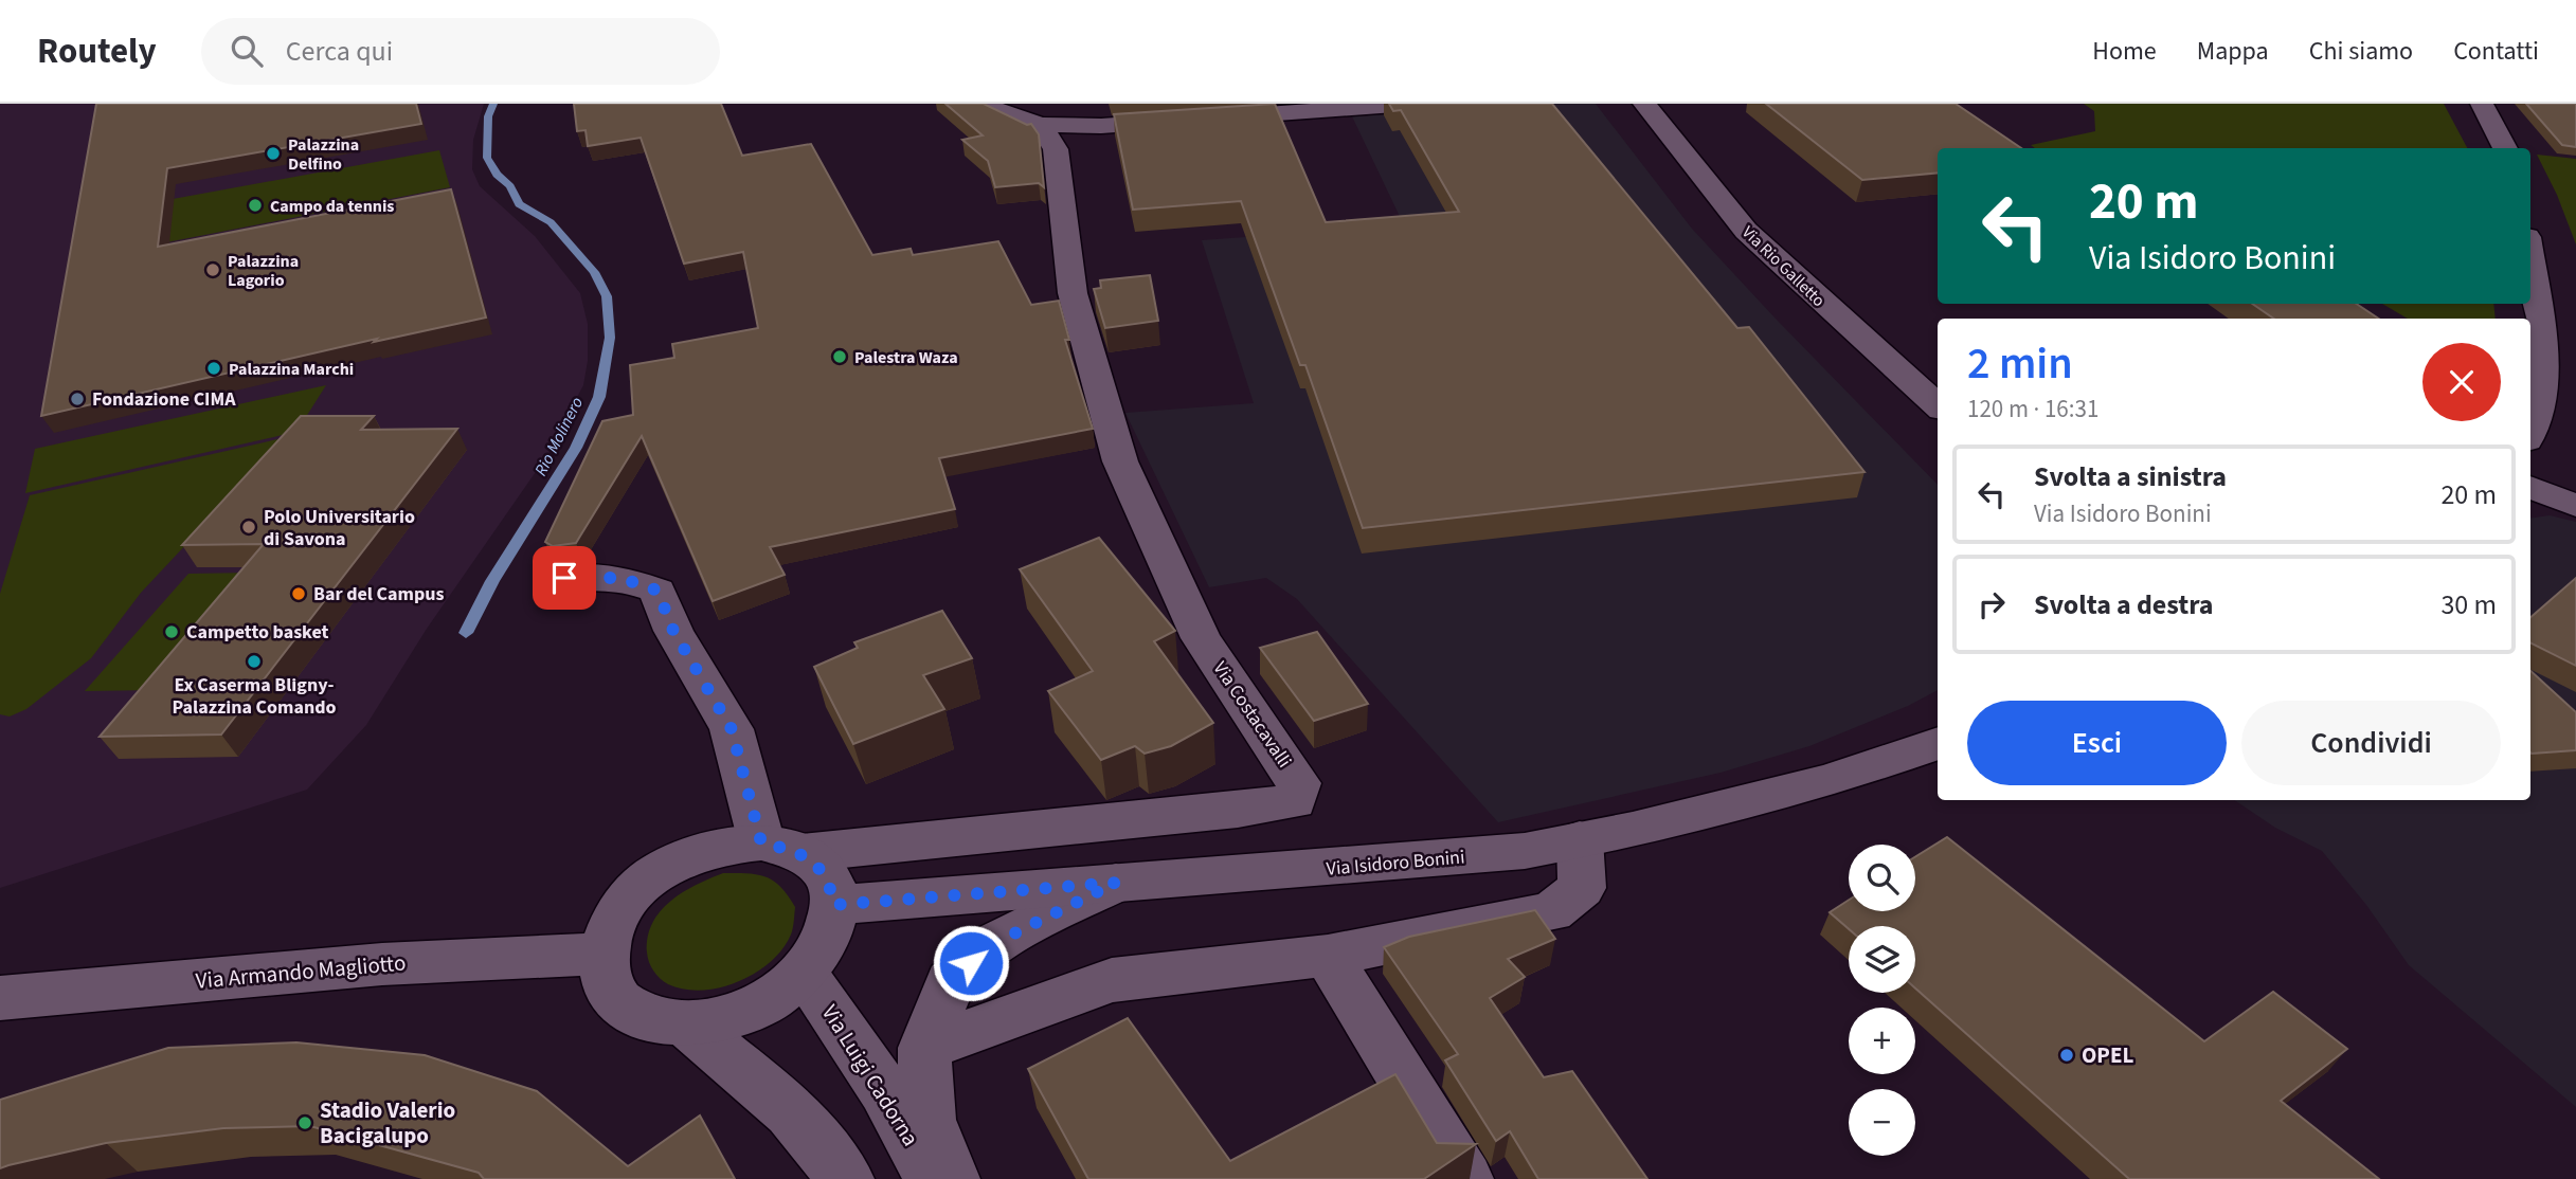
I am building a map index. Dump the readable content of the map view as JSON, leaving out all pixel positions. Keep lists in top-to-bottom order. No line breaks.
{"streets":{"street":["Via Rio Galletto","Via Costacavalli","Via Isidoro Bonini","Via Armando Magliotto","Via Luigi Cadorna"]},"crossings":[["Via Costacavalli","Via Isidoro Bonini"],["Via Costacavalli","Via Armando Magliotto"],["Via Costacavalli","Via Luigi Cadorna"],["Via Isidoro Bonini","Via Armando Magliotto"],["Via Isidoro Bonini","Via Luigi Cadorna"],["Via Armando Magliotto","Via Luigi Cadorna"]],"water":["Rio Molinero"],"places":["Palazzina Delfino","Campo da tennis","Palazzina Lagorio","Palestra Waza","Palazzina Marchi","Fondazione CIMA","Polo Universitario di Savona","Bar del Campus","Campetto basket","Ex Caserma Bligny- Palazzina Comando","OPEL","Stadio Valerio Bacigalupo"],"page":{"header":"Routely","search":"Cerca qui","nav":["Home","Mappa","Chi siamo","Contatti"],"turn":["20 m","Via Isidoro Bonini"],"heading":["2 min","120 m · 16:31"],"list":[{"name":"Svolta a sinistra","note":"Via Isidoro Bonini","value":"20 m"},{"name":"Svolta a destra","value":"30 m"}],"buttons":["Esci","Condividi"],"map_buttons":["+","−"]}}
